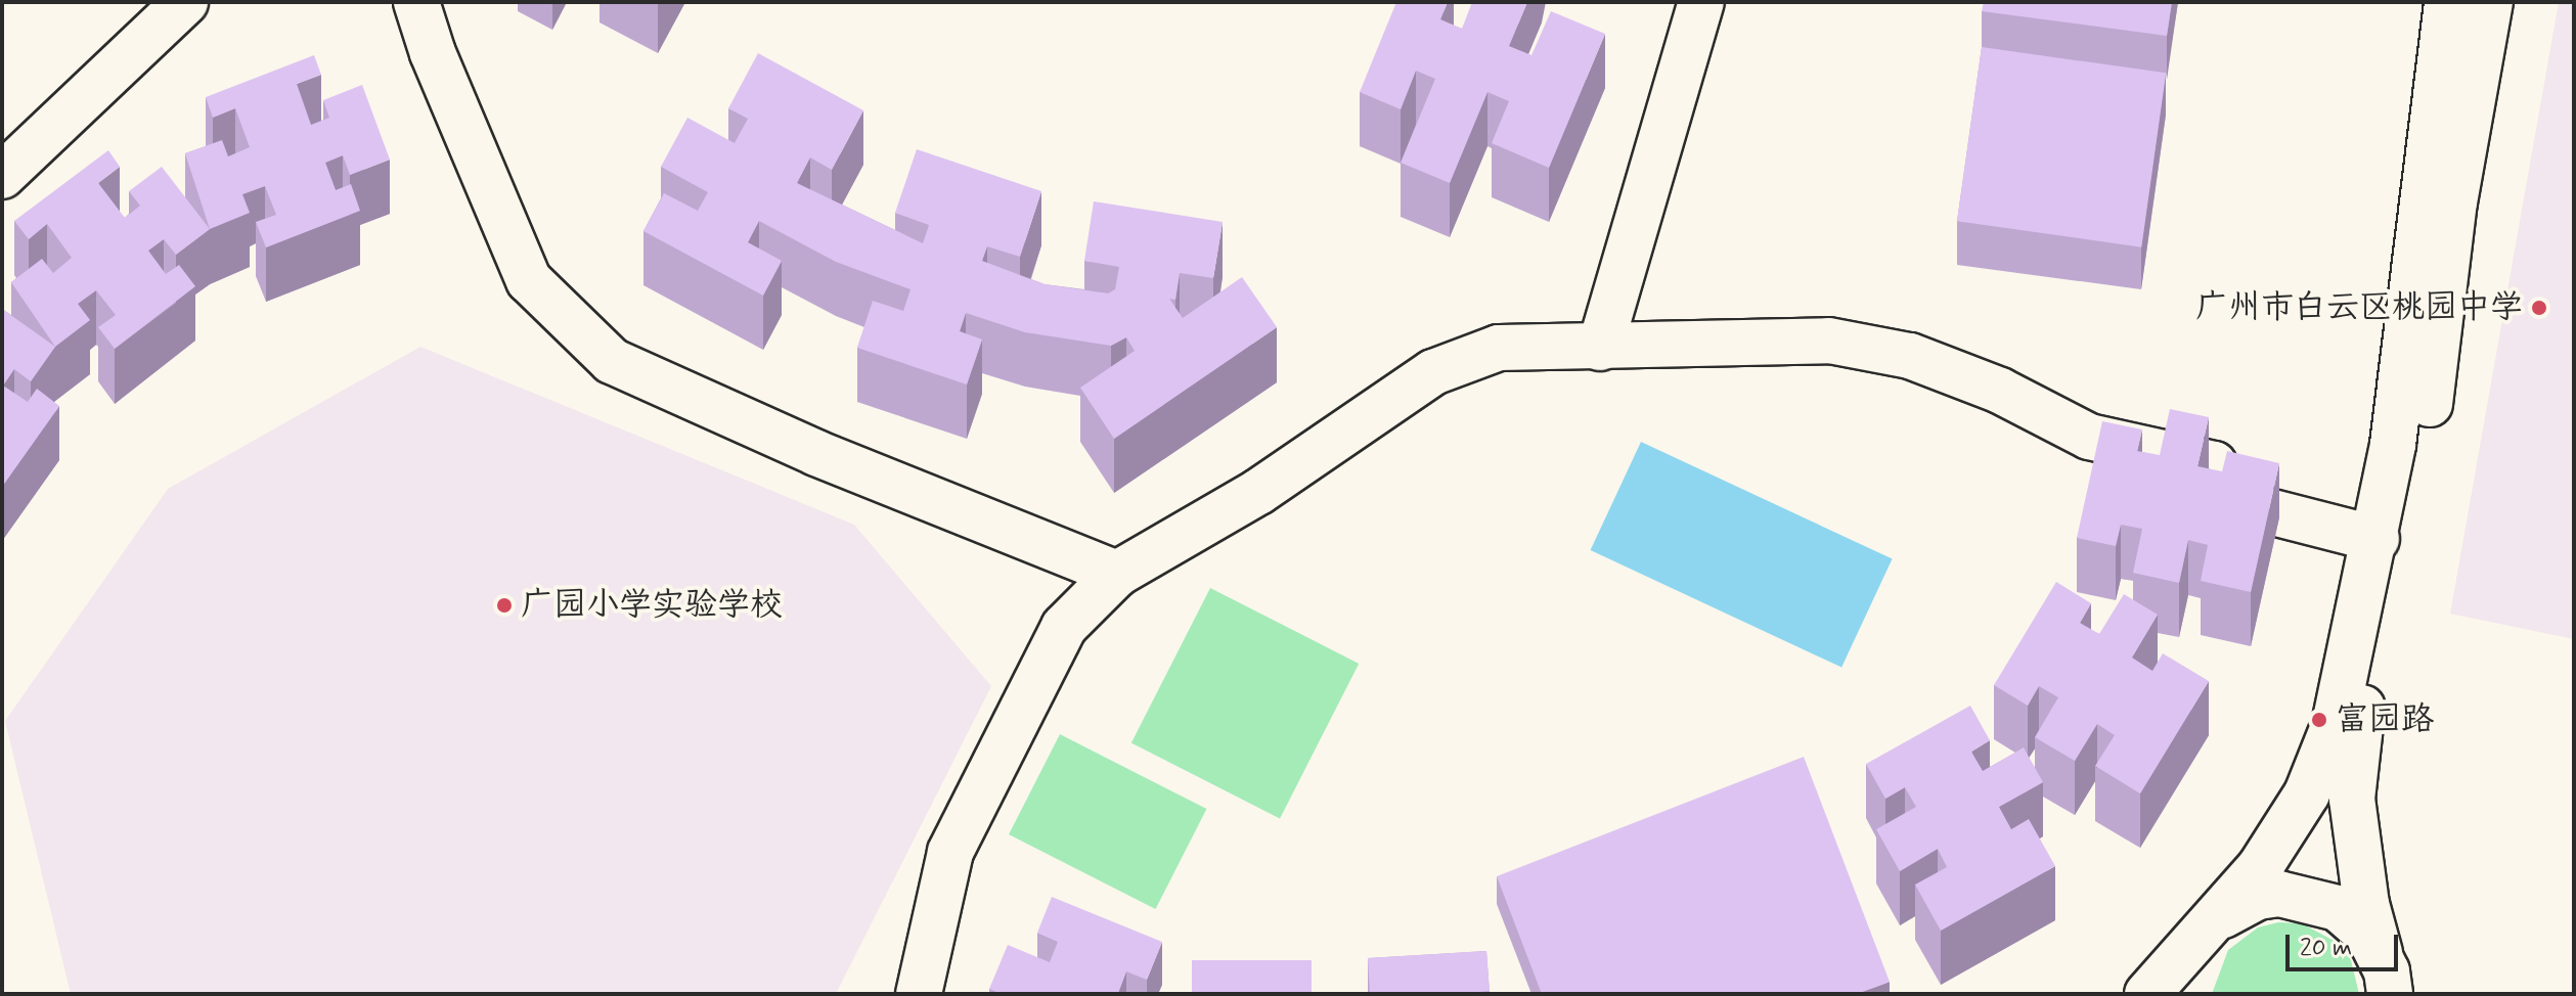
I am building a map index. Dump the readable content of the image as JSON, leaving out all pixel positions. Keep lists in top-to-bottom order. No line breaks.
{"places":["广州市白云区桃园中学","广园小学实验学校","富园路"],"scale_bar":"20 m"}
